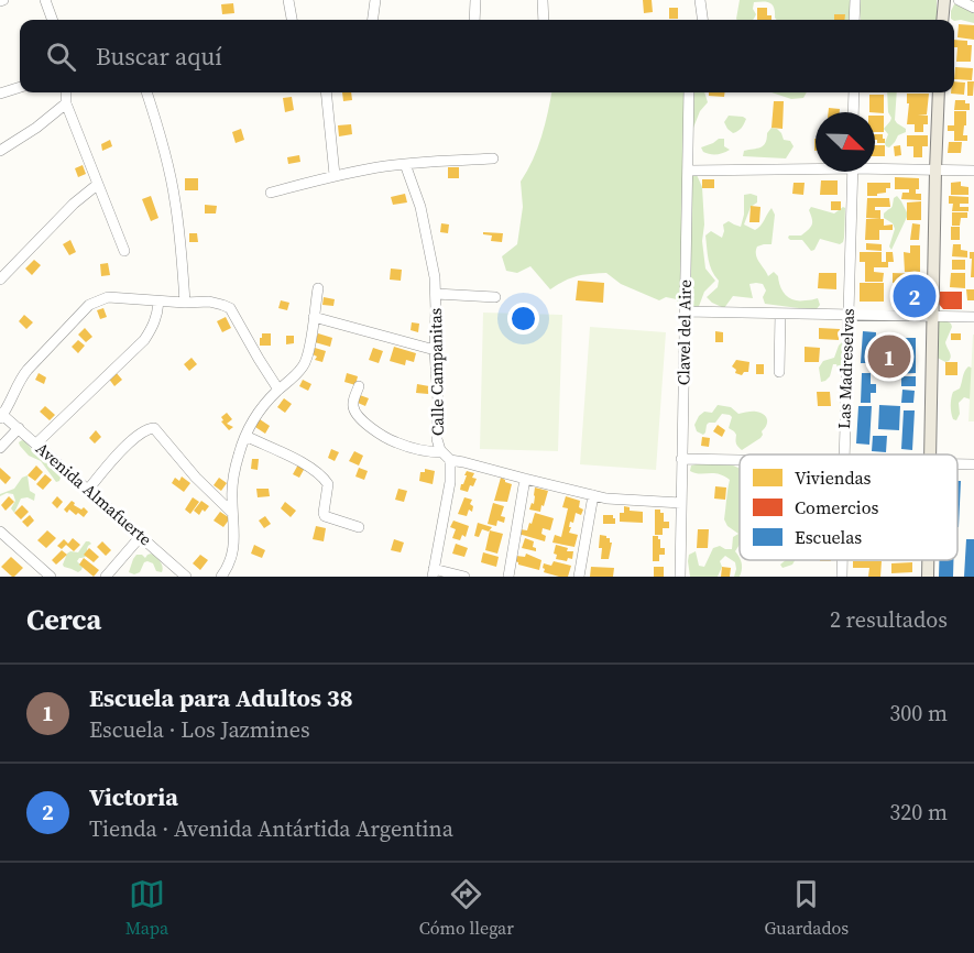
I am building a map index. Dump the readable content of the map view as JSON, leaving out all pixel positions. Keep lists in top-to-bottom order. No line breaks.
{"streets":{"street":["Clavel del Aire","Las Madreselvas","Calle Campanitas","Avenida Almafuerte"]},"legend":["Viviendas","Comercios","Escuelas"],"north":"bottom right","page":{"search":"Buscar aquí","pins":["2","1"],"heading":["Cerca","2 resultados"],"list":[{"mark":"1","name":"Escuela para Adultos 38","note":"Escuela · Los Jazmines","value":"300 m"},{"mark":"2","name":"Victoria","note":"Tienda · Avenida Antártida Argentina","value":"320 m"}],"nav":["Mapa","Cómo llegar","Guardados"]}}
